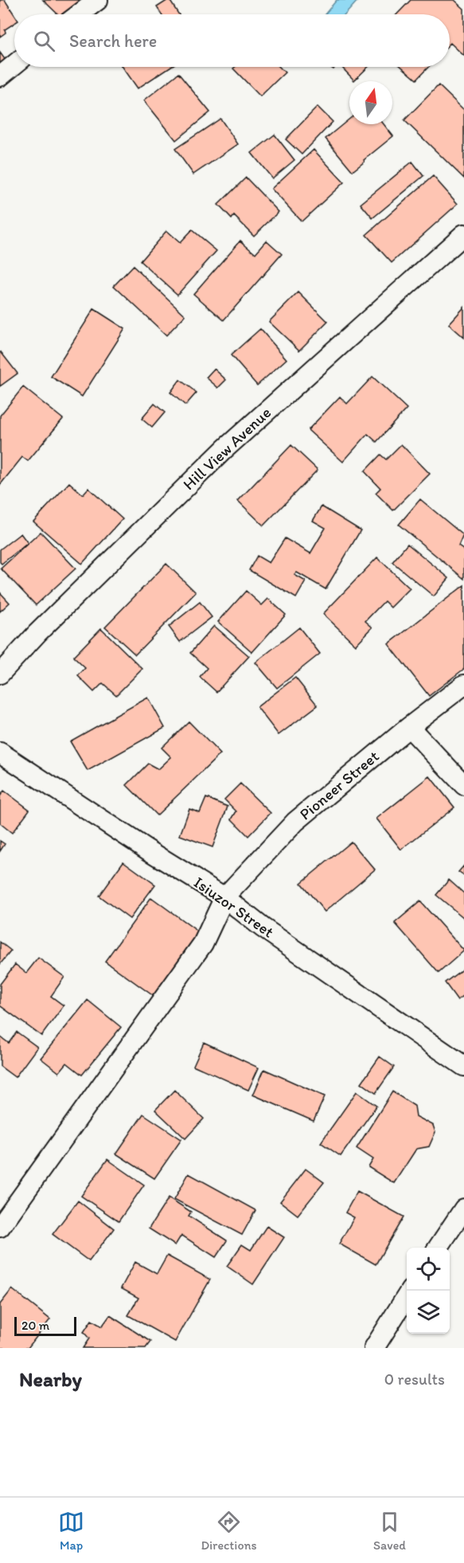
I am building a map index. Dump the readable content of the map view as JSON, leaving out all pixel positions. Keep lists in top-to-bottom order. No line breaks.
{"streets":{"street":["Hill View Avenue","Pioneer Street","Isiuzor Street"]},"crossings":[["Pioneer Street","Isiuzor Street"]],"scale_bar":"20 m","north":"top","page":{"search":"Search here","scale":"20 m","heading":["Nearby","0 results"],"nav":["Map","Directions","Saved"]}}
